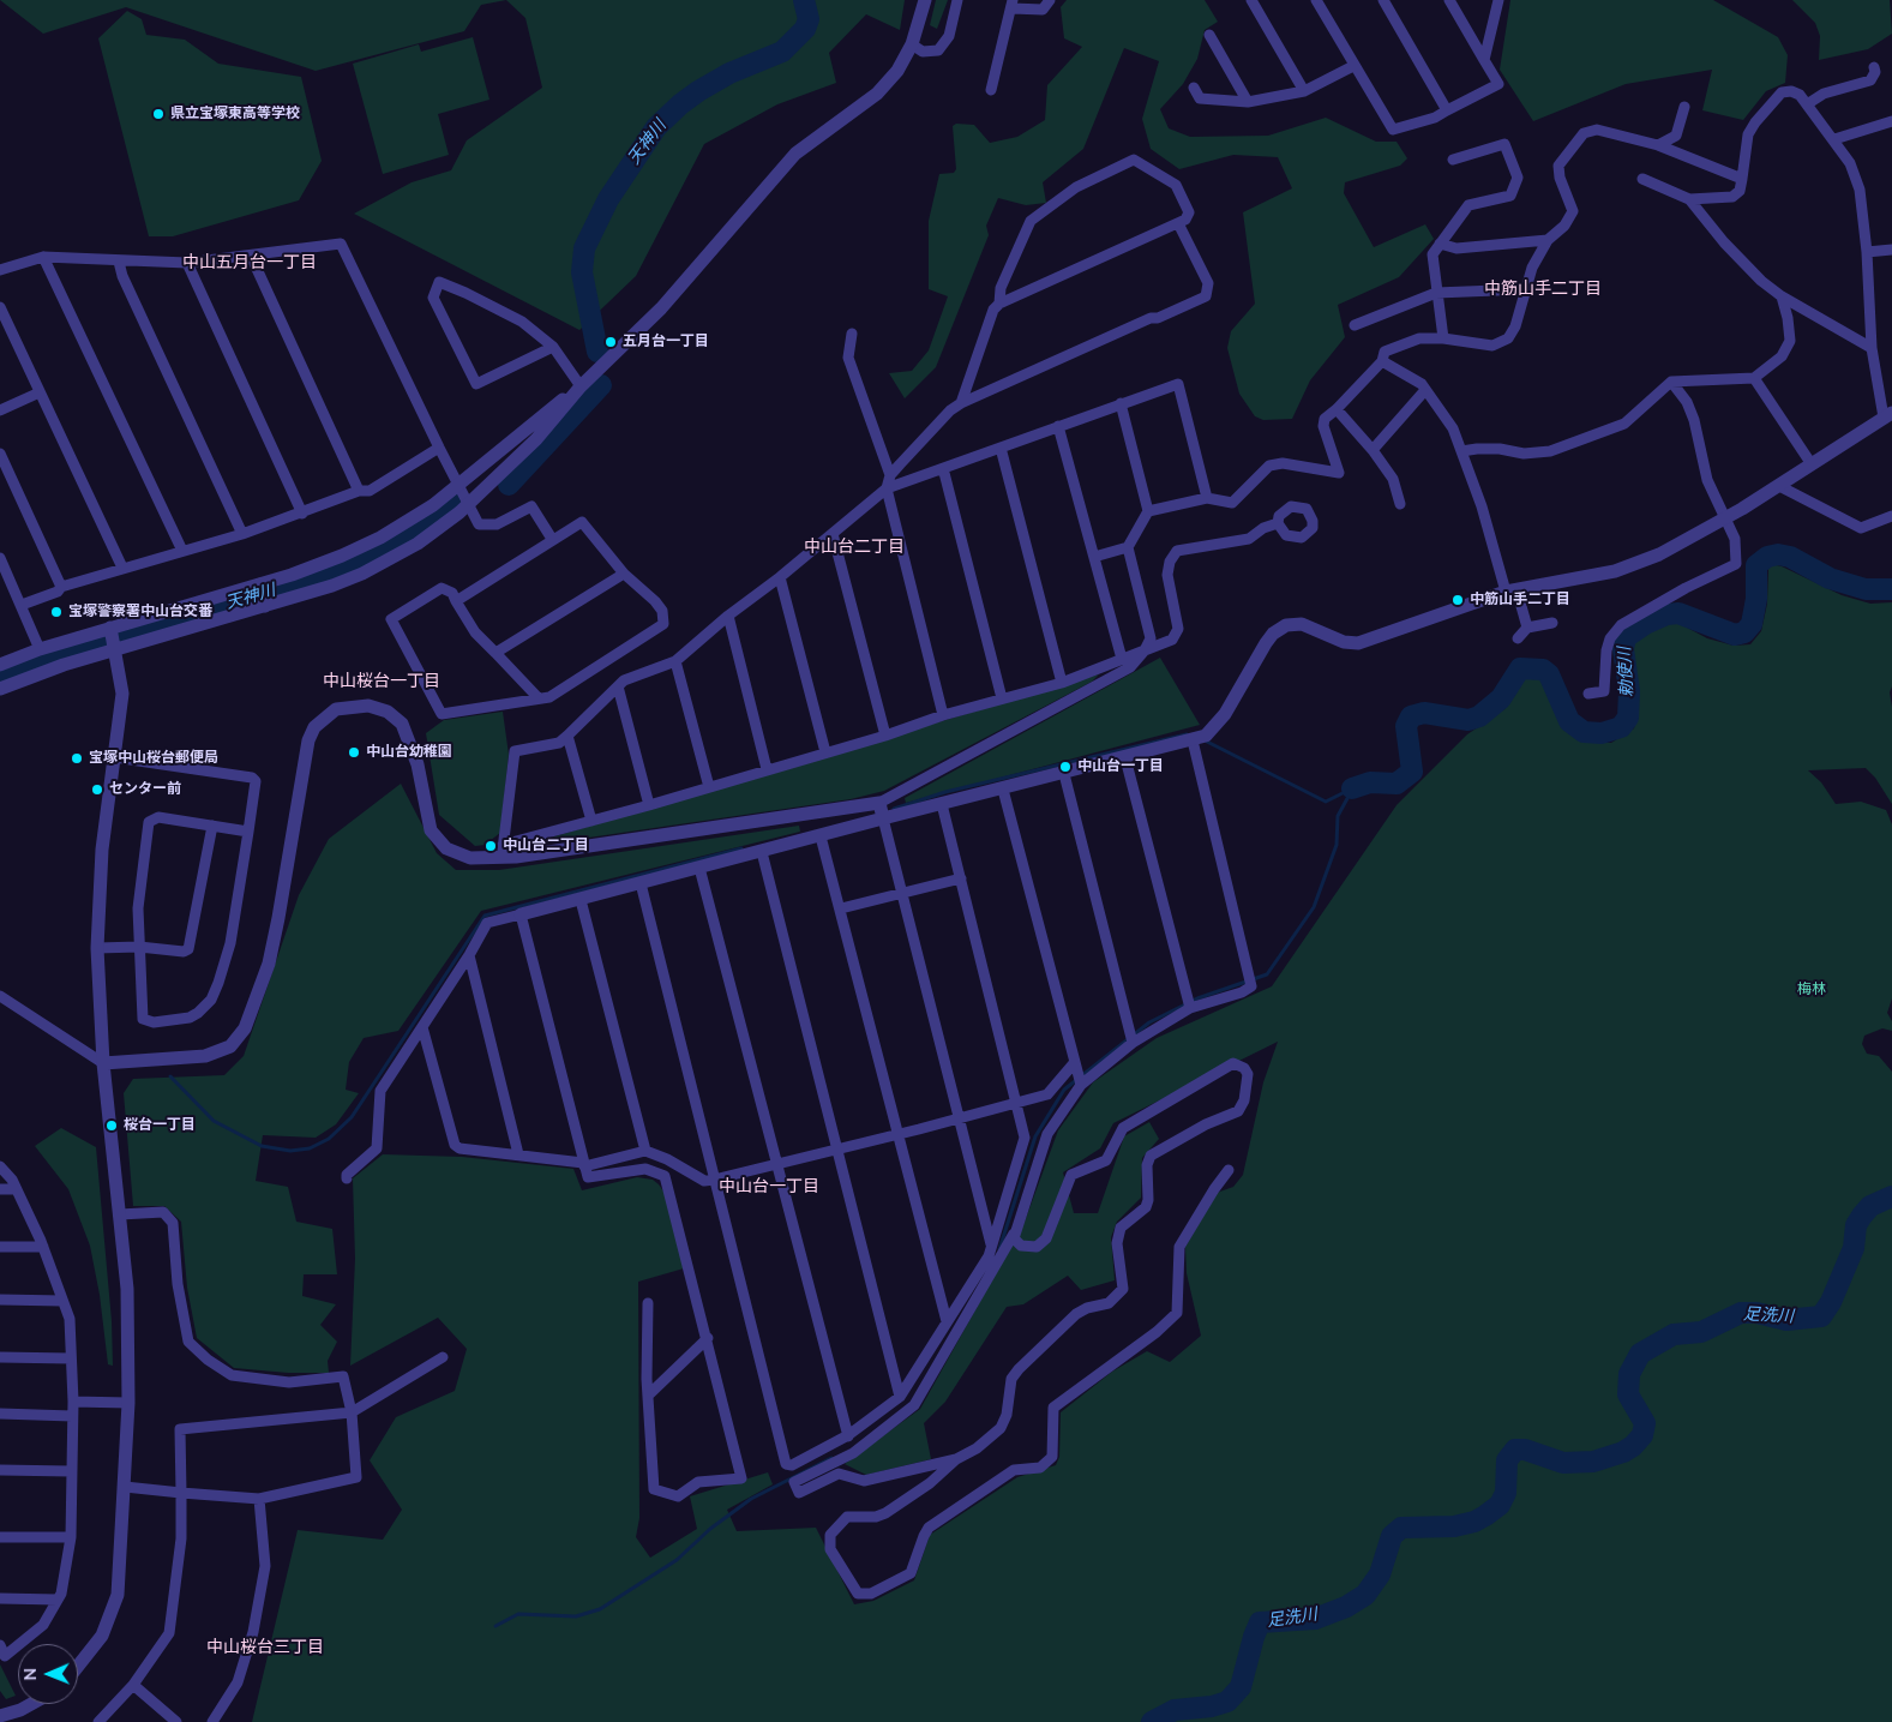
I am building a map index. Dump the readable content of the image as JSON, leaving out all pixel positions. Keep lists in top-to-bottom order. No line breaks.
{"districts":["中山五月台一丁目","中筋山手二丁目","中山台二丁目","中山桜台一丁目","中山台一丁目","中山桜台三丁目"],"water":["天神川","勅使川","足洗川"],"parks":["梅林"],"places":["県立宝塚東高等学校","五月台一丁目","中筋山手二丁目","宝塚警察署中山台交番","中山台幼稚園","宝塚中山桜台郵便局","中山台一丁目","センター前","中山台二丁目","桜台一丁目"],"north":"left"}
